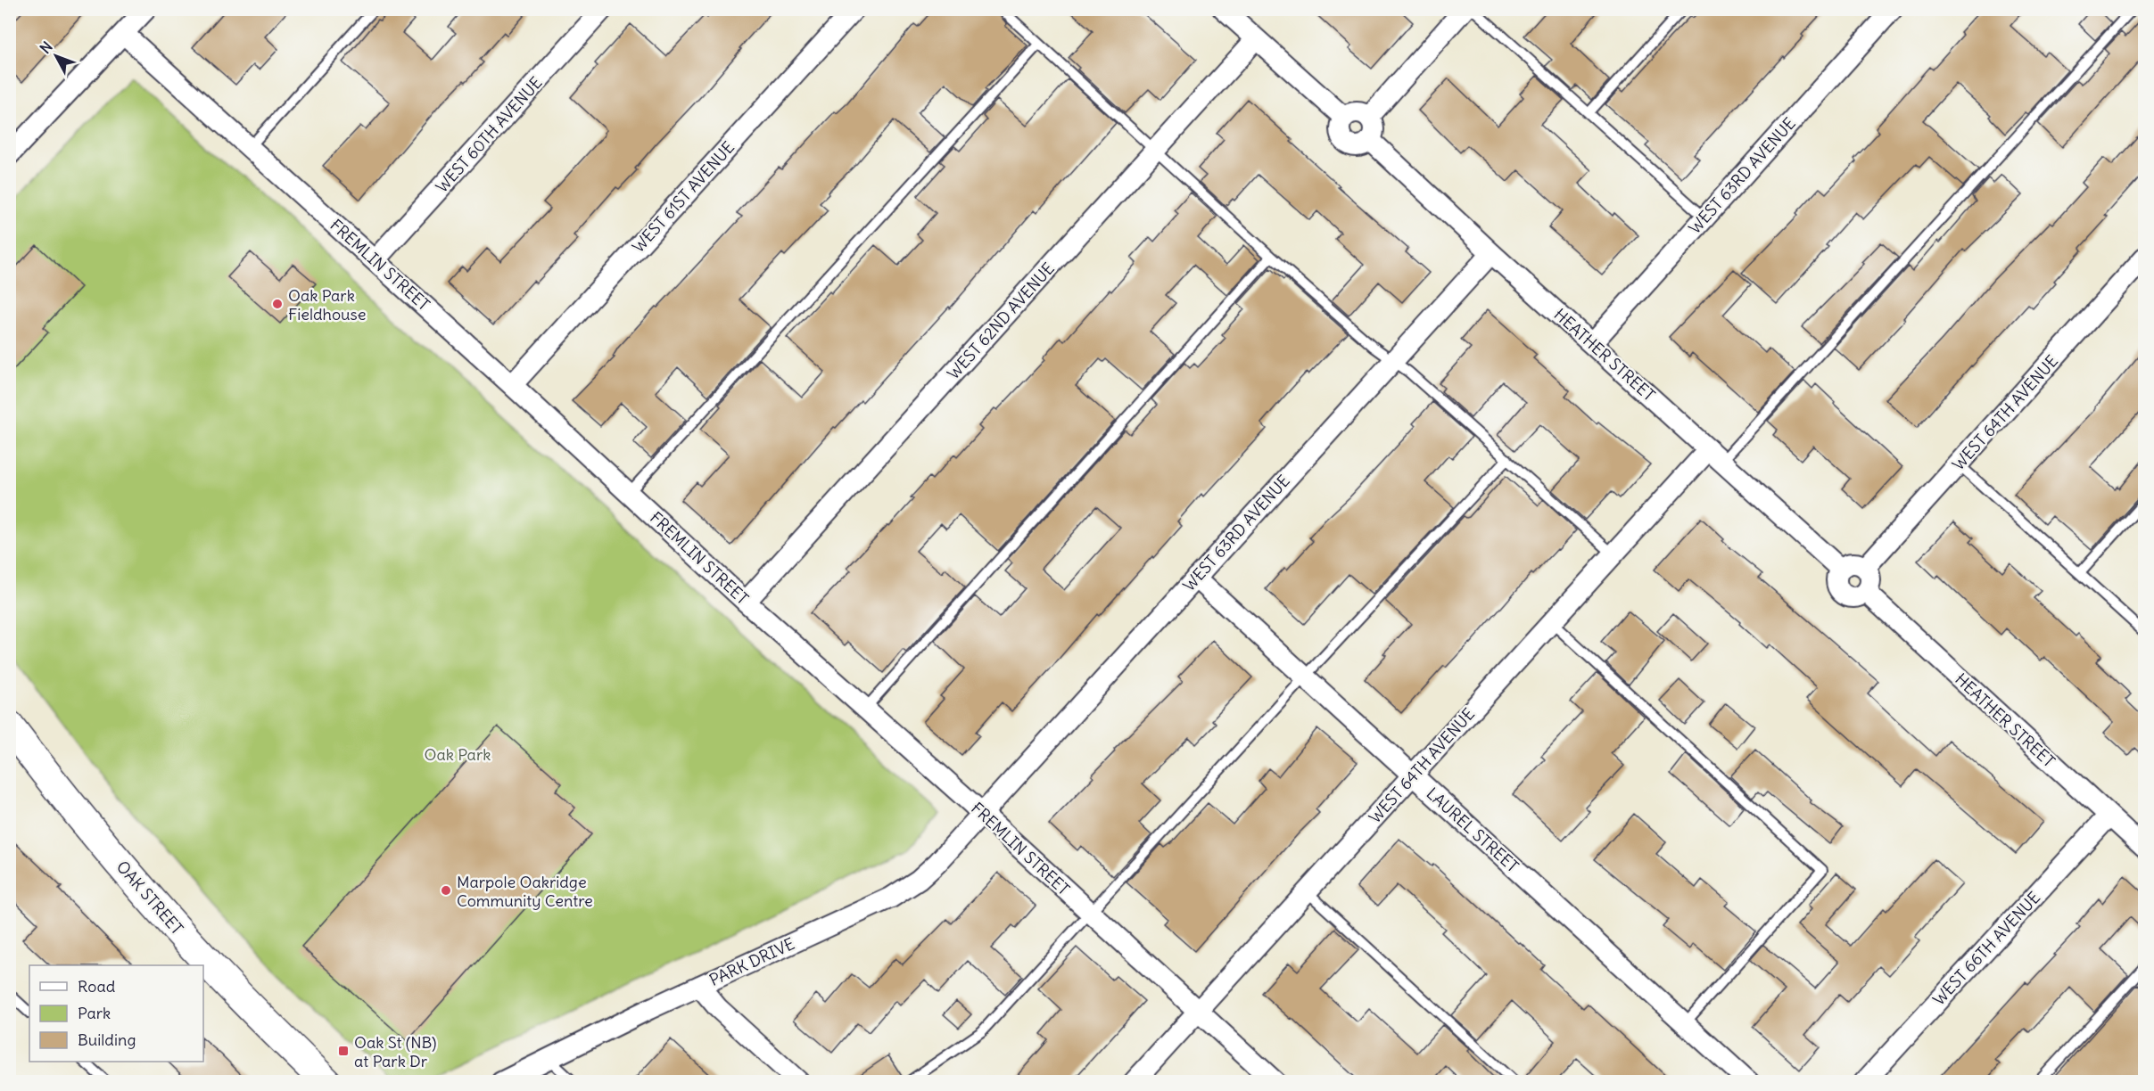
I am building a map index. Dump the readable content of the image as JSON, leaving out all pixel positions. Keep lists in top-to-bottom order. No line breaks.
{"streets":{"main road":["OAK STREET"],"street":["WEST 60TH AVENUE","WEST 63RD AVENUE","WEST 61ST AVENUE","FREMLIN STREET","WEST 62ND AVENUE","HEATHER STREET","WEST 64TH AVENUE","LAUREL STREET","WEST 66TH AVENUE","PARK DRIVE"]},"crossings":[["WEST 60TH AVENUE","FREMLIN STREET"],["WEST 63RD AVENUE","FREMLIN STREET"],["WEST 63RD AVENUE","HEATHER STREET"],["WEST 63RD AVENUE","LAUREL STREET"],["WEST 63RD AVENUE","PARK DRIVE"],["WEST 61ST AVENUE","FREMLIN STREET"],["FREMLIN STREET","WEST 62ND AVENUE"],["FREMLIN STREET","WEST 64TH AVENUE"],["FREMLIN STREET","PARK DRIVE"],["HEATHER STREET","WEST 64TH AVENUE"],["HEATHER STREET","WEST 66TH AVENUE"],["WEST 64TH AVENUE","LAUREL STREET"]],"parks":["Oak Park"],"places":{"other":["Oak Park Fieldhouse","Marpole Oakridge Community Centre"],"transit":["Oak St (NB) at Park Dr"]},"legend":["Road","Park","Building"],"north":"top left"}
